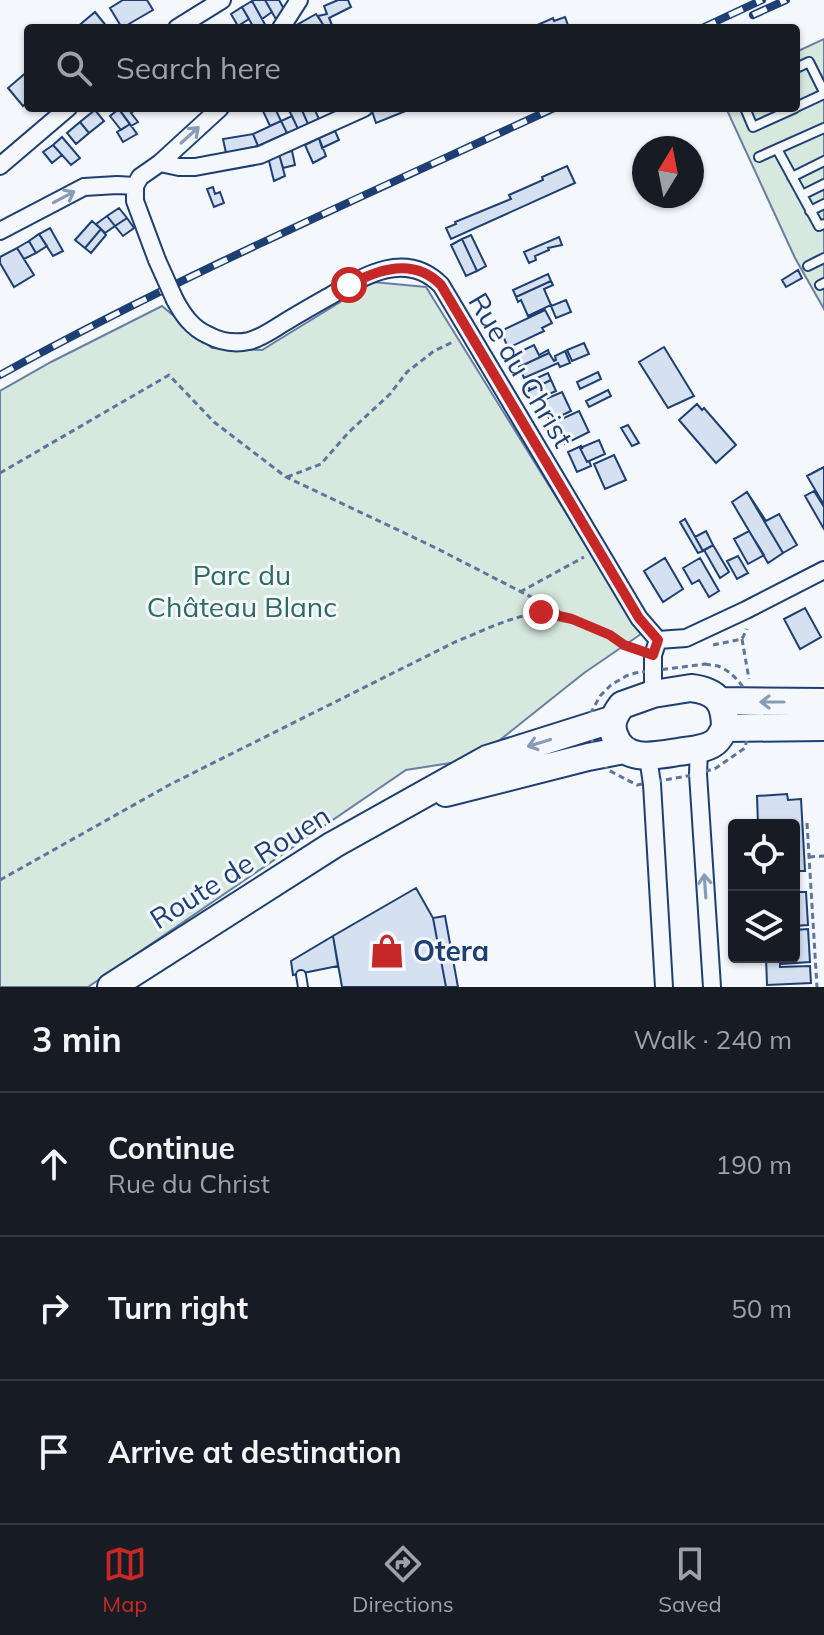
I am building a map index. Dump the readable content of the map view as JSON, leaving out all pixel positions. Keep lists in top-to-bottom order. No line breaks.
{"streets":{"main road":["Route de Rouen"],"street":["Rue du Christ"]},"parks":["Parc du Château Blanc"],"places":{"shop":["Otera"]},"north":"top","page":{"search":"Search here","heading":["3 min","Walk · 240 m"],"list":[["Continue","Rue du Christ","190 m"],["Turn right","50 m"],"Arrive at destination"],"nav":["Map","Directions","Saved"]}}
